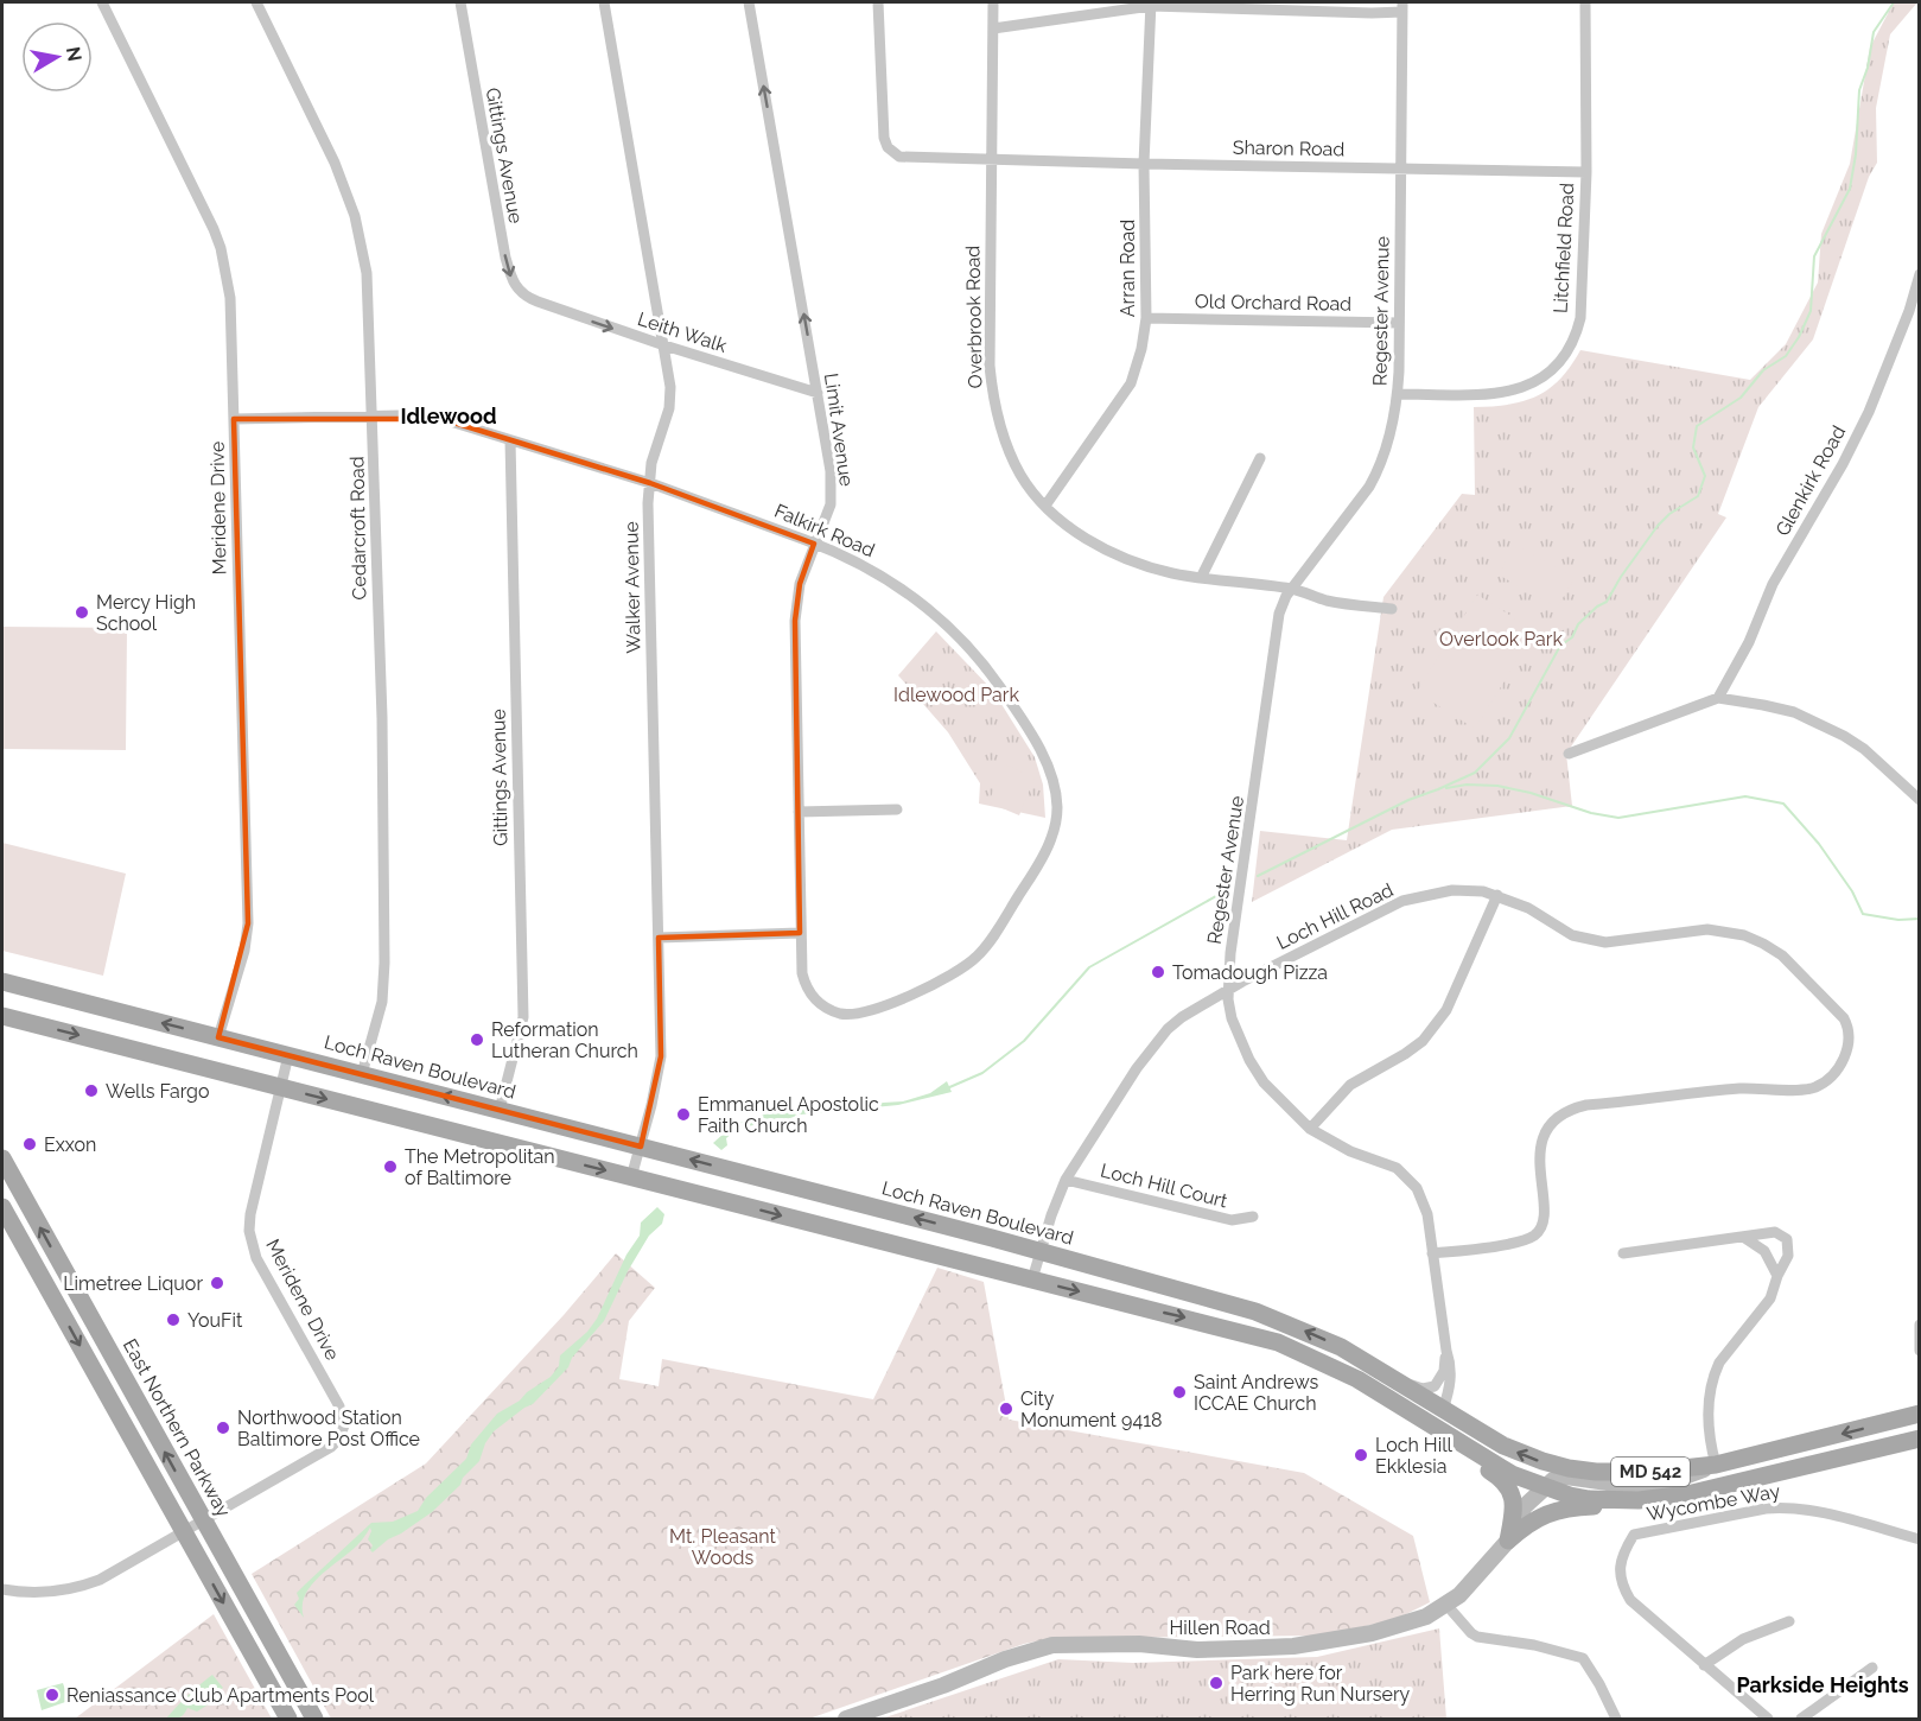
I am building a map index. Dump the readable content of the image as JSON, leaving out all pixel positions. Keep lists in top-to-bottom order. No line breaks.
{"streets":{"main road":["Loch Raven Boulevard","East Northern Parkway","MD 542"],"street":["Sharon Road","Gittings Avenue","Litchfield Road","Arran Road","Old Orchard Road","Regester Avenue","Overbrook Road","Leith Walk","Limit Avenue","Glenkirk Road","Meridene Drive","Cedarcroft Road","Falkirk Road","Walker Avenue","Loch Hill Road","Loch Hill Court","Wycombe Way","Hillen Road"]},"crossings":[["Sharon Road","Litchfield Road"],["Sharon Road","Arran Road"],["Sharon Road","Regester Avenue"],["Sharon Road","Overbrook Road"],["Gittings Avenue","Leith Walk"],["Gittings Avenue","Falkirk Road"],["Gittings Avenue","Loch Raven Boulevard"],["Litchfield Road","Regester Avenue"],["Arran Road","Old Orchard Road"],["Arran Road","Overbrook Road"],["Old Orchard Road","Regester Avenue"],["Regester Avenue","Overbrook Road"],["Regester Avenue","Loch Hill Road"],["Regester Avenue","Loch Raven Boulevard"],["Leith Walk","Limit Avenue"],["Leith Walk","Walker Avenue"],["Limit Avenue","Falkirk Road"],["Meridene Drive","Falkirk Road"],["Meridene Drive","Loch Raven Boulevard"],["Meridene Drive","East Northern Parkway"],["Cedarcroft Road","Falkirk Road"],["Cedarcroft Road","Loch Raven Boulevard"],["Falkirk Road","Walker Avenue"],["Walker Avenue","Loch Raven Boulevard"],["Loch Hill Road","Loch Raven Boulevard"],["Loch Hill Road","Loch Hill Court"],["Loch Raven Boulevard","Hillen Road"]],"one_way":["Leith Walk","Limit Avenue"],"districts":["Idlewood","Parkside Heights"],"parks":["Overlook Park","Idlewood Park","Mt. Pleasant Woods"],"places":["Mercy High School","Tomadough Pizza","Reformation Lutheran Church","Wells Fargo","Emmanuel Apostolic Faith Church","Exxon","The Metropolitan of Baltimore","Limetree Liquor","YouFit","Saint Andrews ICCAE Church","City Monument 9418","Northwood Station Baltimore Post Office","Loch Hill Ekklesia","Park here for Herring Run Nursery","Reniassance Club Apartments Pool"],"north":"right"}
